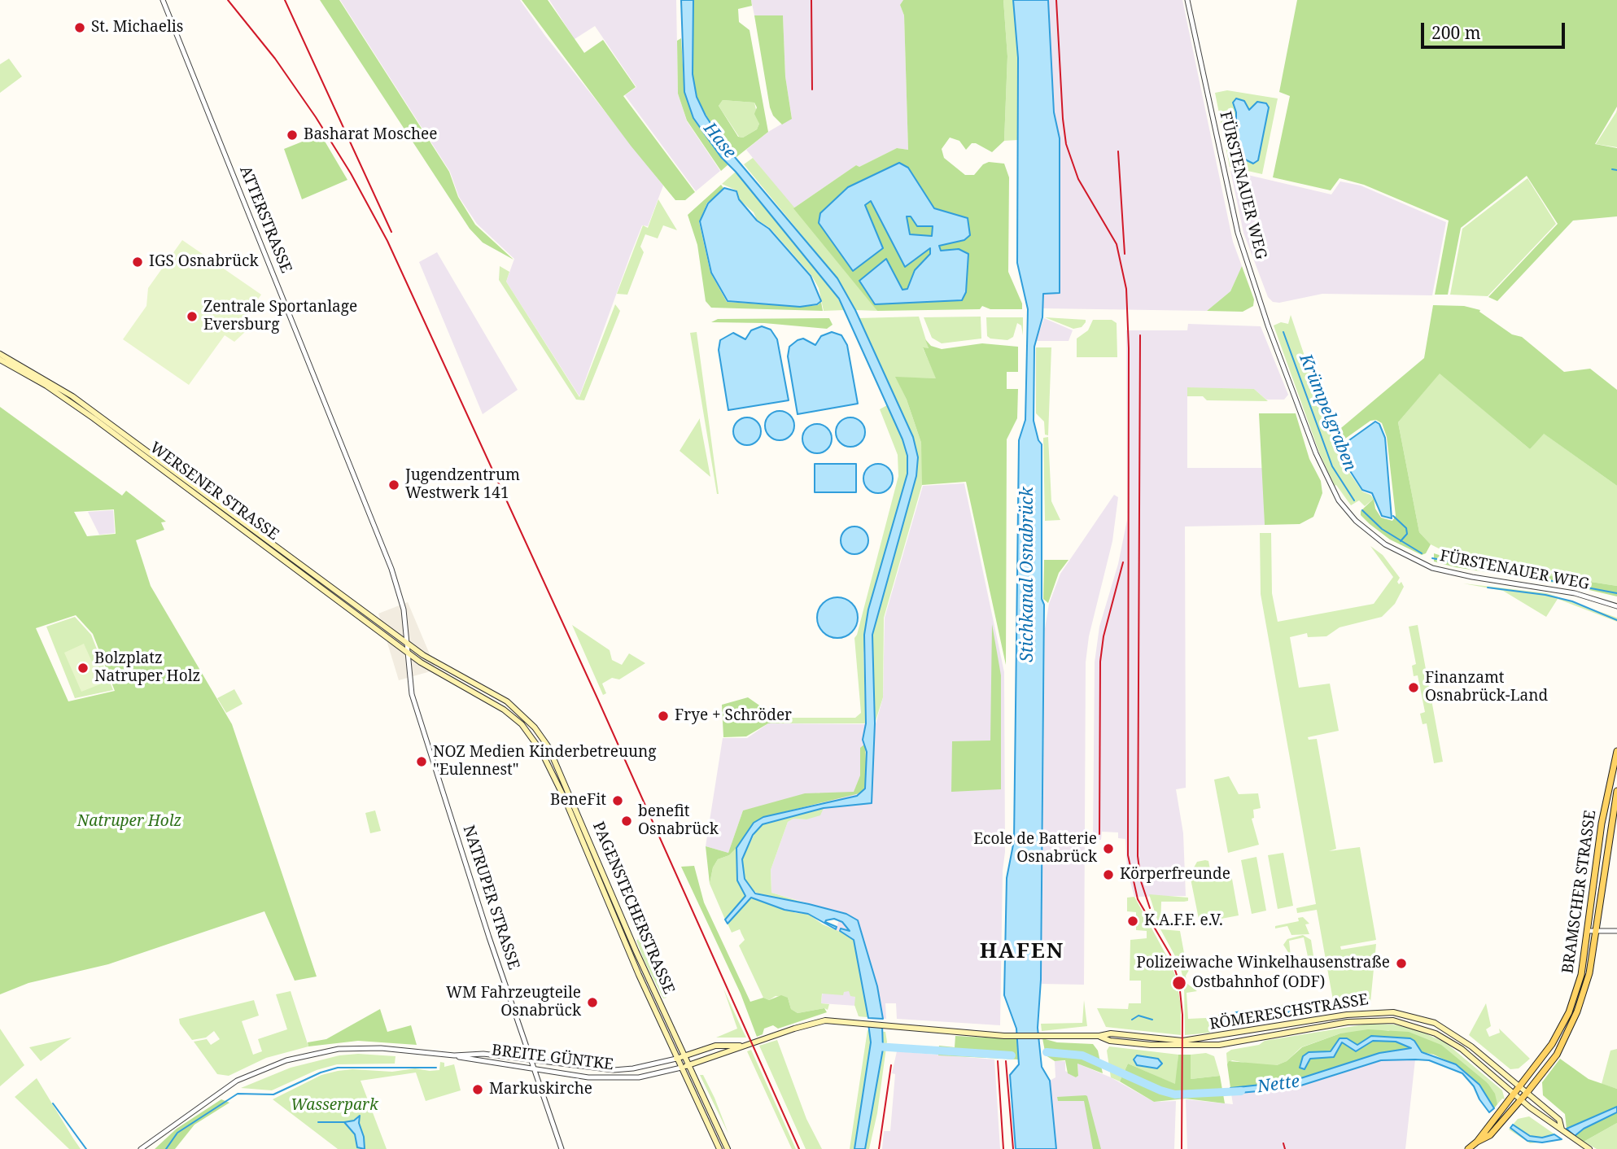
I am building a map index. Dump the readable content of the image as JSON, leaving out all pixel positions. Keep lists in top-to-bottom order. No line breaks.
{"streets":{"main road":["WERSENER STRASSE","BRAMSCHER STRASSE","PAGENSTECHERSTRASSE","RÖMERESCHSTRASSE"],"street":["FÜRSTENAUER WEG","ATTERSTRASSE","NATRUPER STRASSE","BREITE GÜNTKE"]},"crossings":[["ATTERSTRASSE","WERSENER STRASSE"],["ATTERSTRASSE","NATRUPER STRASSE"],["ATTERSTRASSE","PAGENSTECHERSTRASSE"],["WERSENER STRASSE","NATRUPER STRASSE"],["WERSENER STRASSE","PAGENSTECHERSTRASSE"],["BRAMSCHER STRASSE","RÖMERESCHSTRASSE"],["NATRUPER STRASSE","PAGENSTECHERSTRASSE"],["NATRUPER STRASSE","BREITE GÜNTKE"],["PAGENSTECHERSTRASSE","RÖMERESCHSTRASSE"],["PAGENSTECHERSTRASSE","BREITE GÜNTKE"],["RÖMERESCHSTRASSE","BREITE GÜNTKE"]],"districts":["HAFEN"],"water":["Hase","Krümpelgraben","Stichkanal Osnabrück","Nette"],"parks":["Natruper Holz","Wasserpark"],"places":["St. Michaelis","Basharat Moschee","IGS Osnabrück","Zentrale Sportanlage Eversburg","Jugendzentrum Westwerk 141","Bolzplatz Natruper Holz","Finanzamt Osnabrück-Land","Frye + Schröder","NOZ Medien Kinderbetreuung \"Eulennest\"","BeneFit","benefit Osnabrück","Ecole de Batterie Osnabrück","Körperfreunde","K.A.F.F. e.V.","Polizeiwache Winkelhausenstraße","Ostbahnhof (ODF)","WM Fahrzeugteile Osnabrück","Markuskirche"],"scale_bar":"200 m"}
